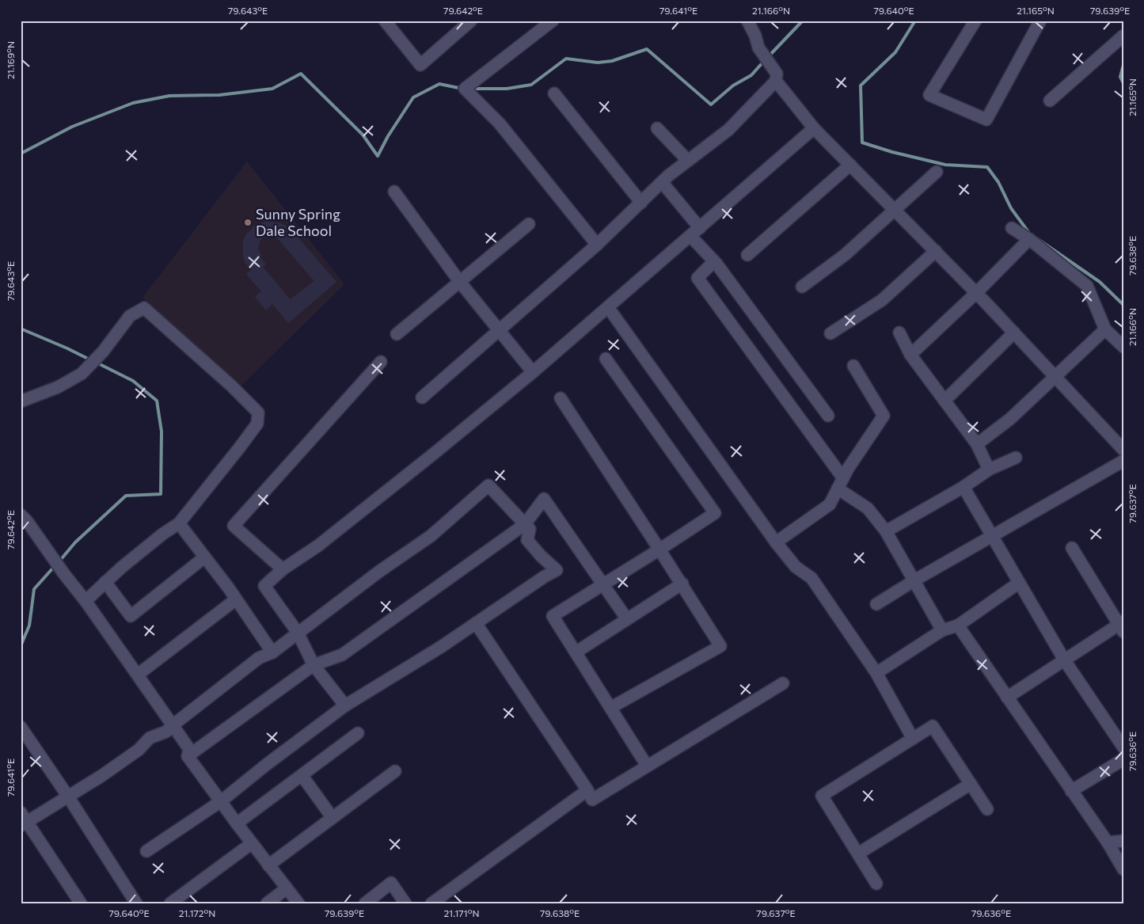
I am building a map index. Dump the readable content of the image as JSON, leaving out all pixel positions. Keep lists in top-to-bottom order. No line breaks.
{"places":["Sunny Spring Dale School"],"coordinates":["79.643°E","79.642°E","79.641°E","21.166°N","79.640°E","21.165°N","79.639°E","21.169°N","79.638°E","79.637°E","79.636°E","21.172°N","21.171°N"]}
